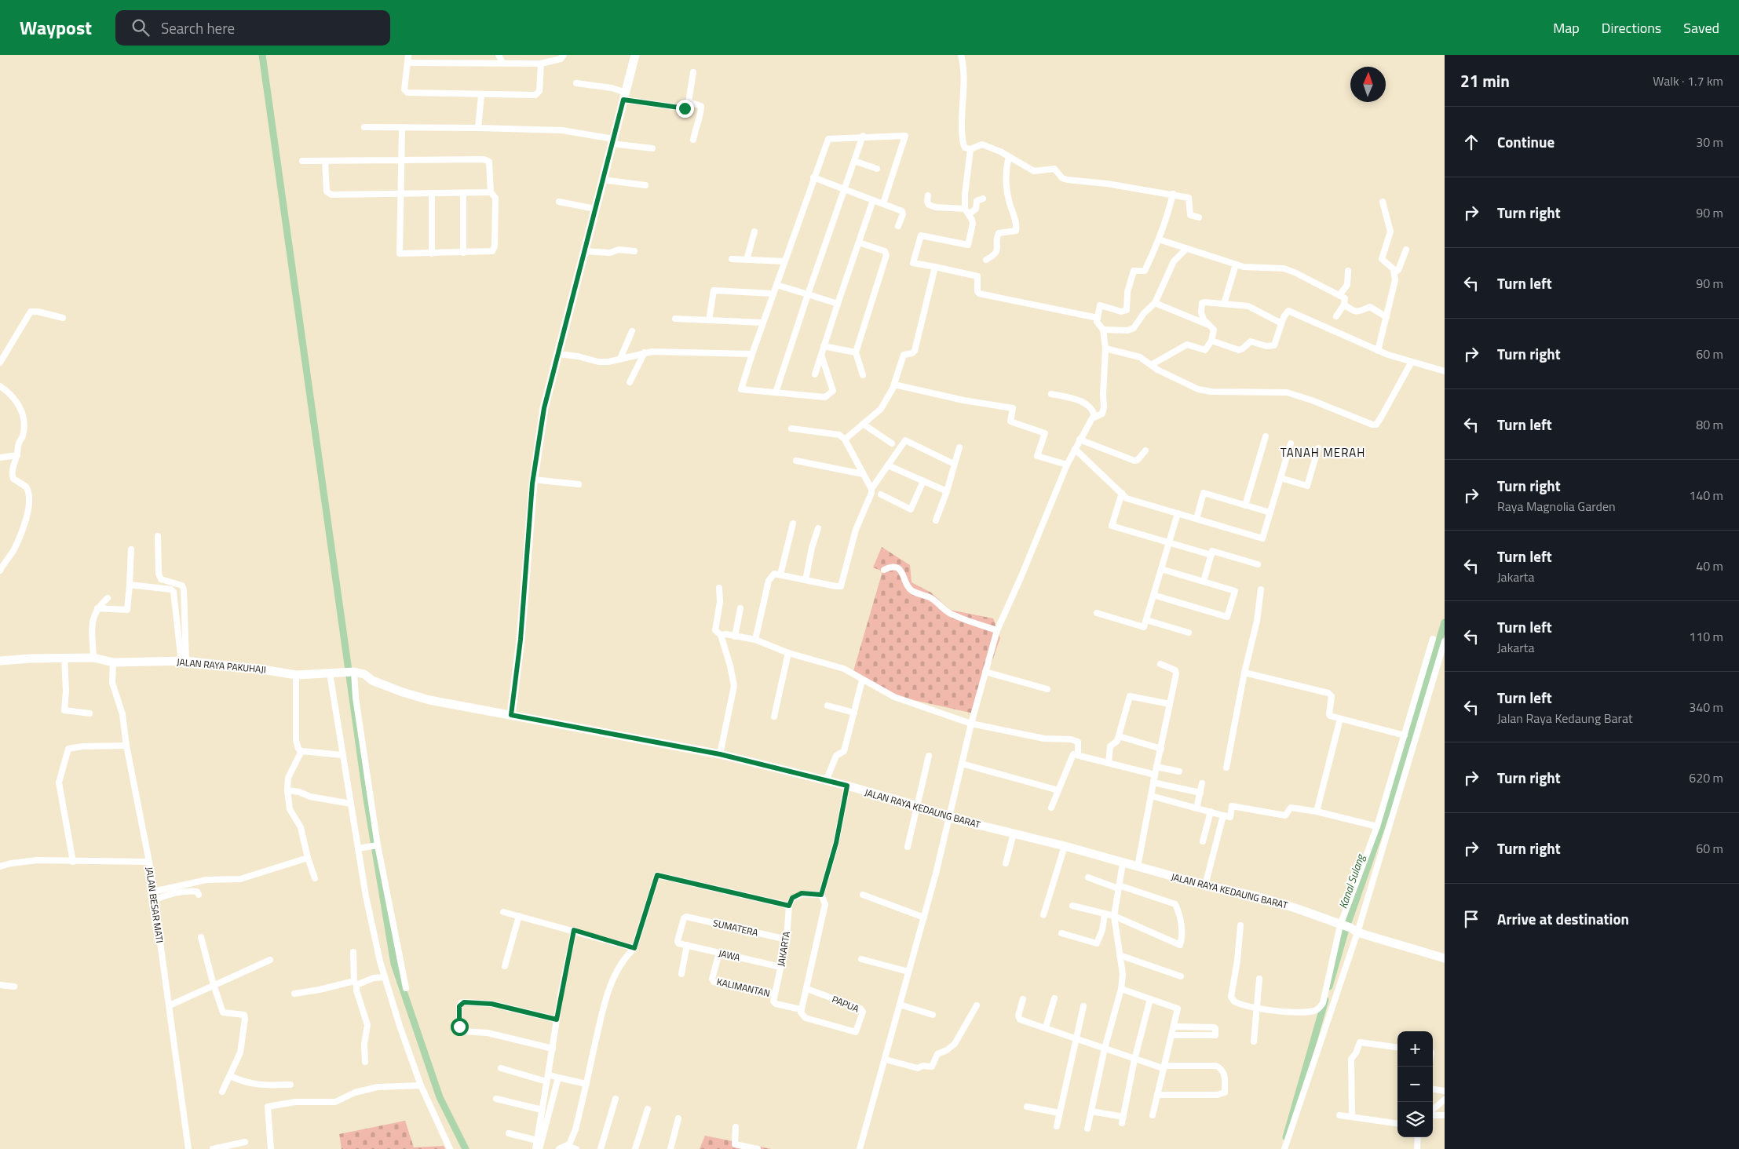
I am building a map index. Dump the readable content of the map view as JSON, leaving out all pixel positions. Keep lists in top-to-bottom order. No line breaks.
{"streets":{"street":["JALAN RAYA PAKUHAJI","JALAN RAYA KEDAUNG BARAT","JALAN BESAR MATI","SUMATERA","JAKARTA","JAWA","KALIMANTAN","PAPUA"]},"crossings":[["JALAN RAYA PAKUHAJI","JALAN RAYA KEDAUNG BARAT"],["JALAN RAYA PAKUHAJI","JALAN BESAR MATI"],["SUMATERA","JAKARTA"],["SUMATERA","JAWA"],["JAKARTA","JAWA"],["JAKARTA","KALIMANTAN"],["JAWA","KALIMANTAN"]],"districts":["TANAH MERAH"],"water":["Kanal Sulang"],"north":"top","page":{"header":"Waypost","search":"Search here","nav":["Map","Directions","Saved"],"heading":["21 min","Walk · 1.7 km"],"list":[["Continue","30 m"],["Turn right","90 m"],["Turn left","90 m"],["Turn right","60 m"],["Turn left","80 m"],["Turn right","Raya Magnolia Garden","140 m"],["Turn left","Jakarta","40 m"],["Turn left","Jakarta","110 m"],["Turn left","Jalan Raya Kedaung Barat","340 m"],["Turn right","620 m"],["Turn right","60 m"],"Arrive at destination"],"map_buttons":["+","−"]}}
